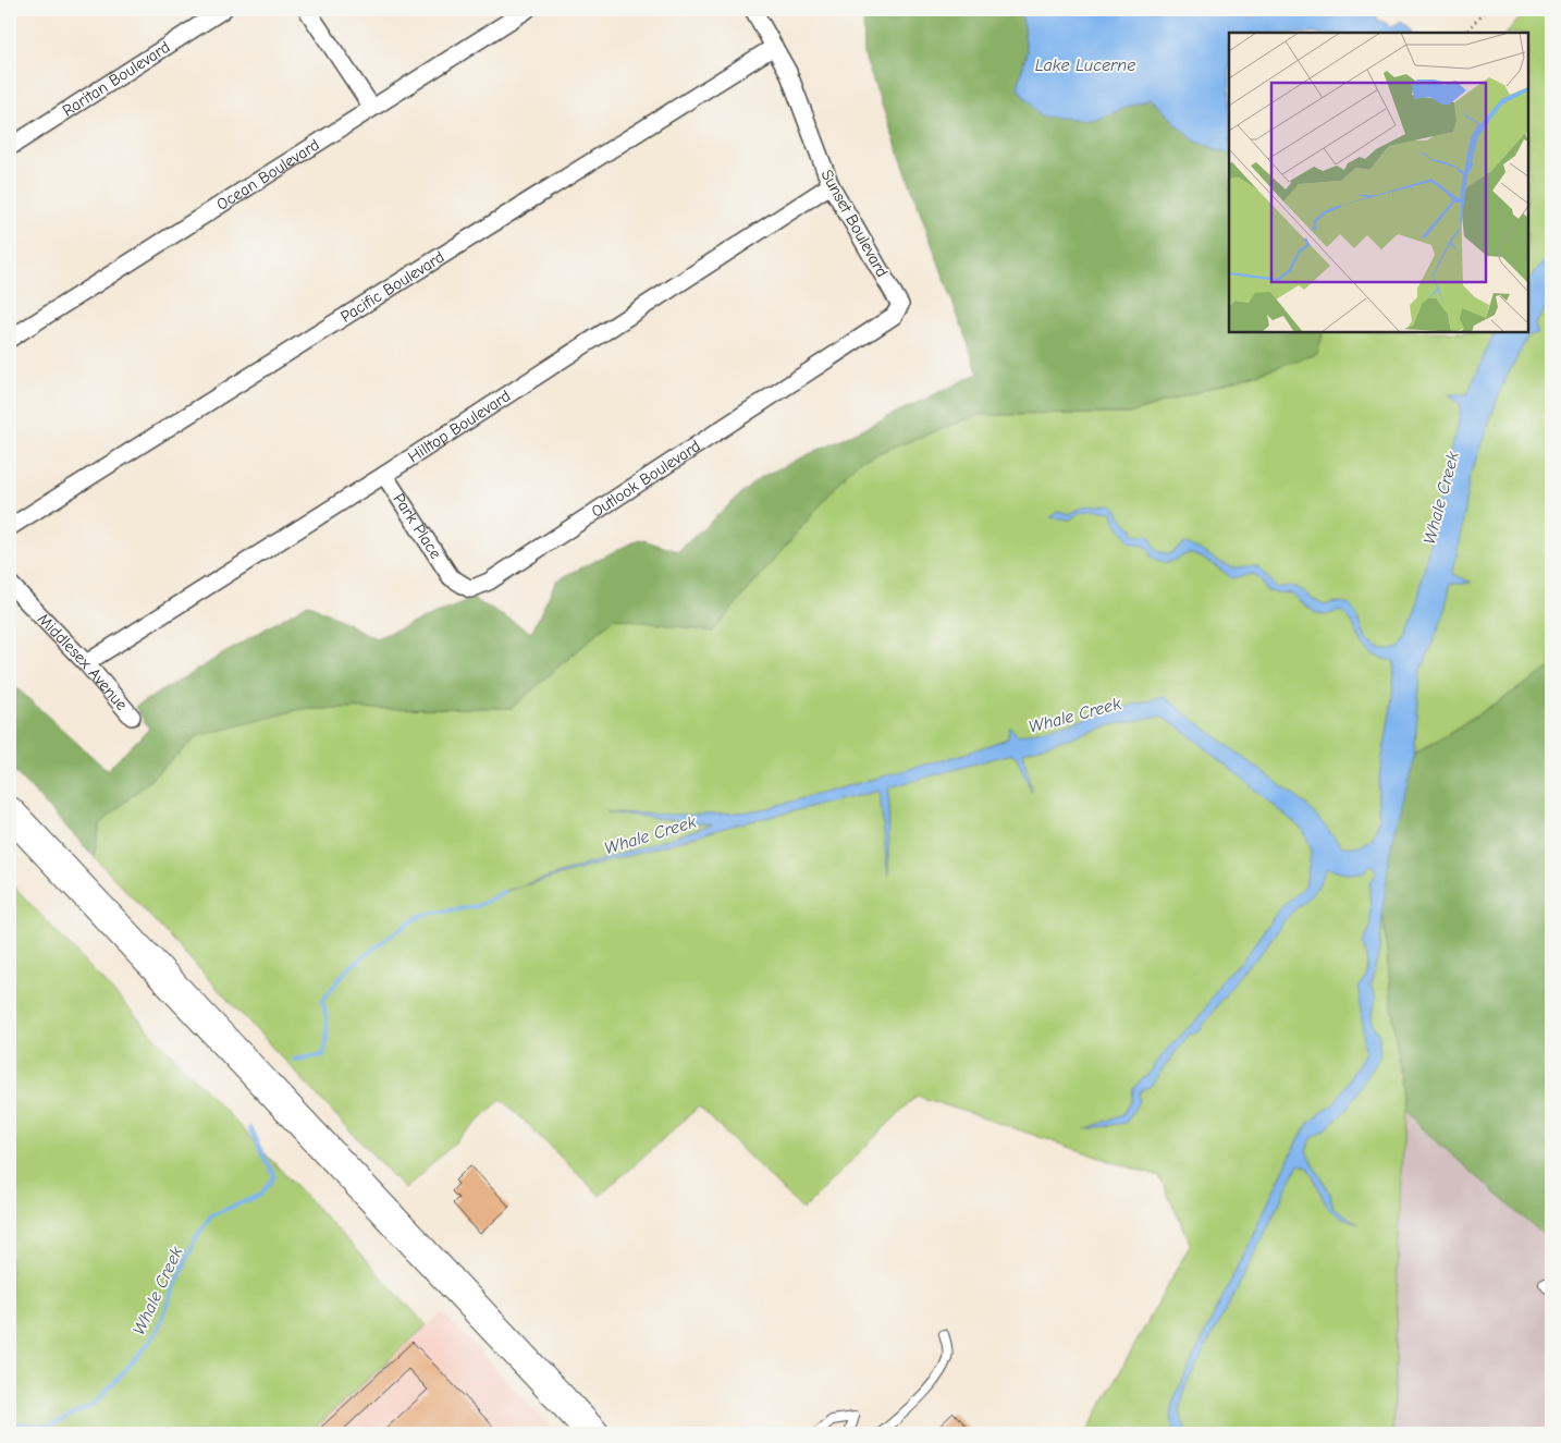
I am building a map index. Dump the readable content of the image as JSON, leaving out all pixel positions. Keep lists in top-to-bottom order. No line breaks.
{"streets":{"street":["Raritan Boulevard","Ocean Boulevard","Sunset Boulevard","Pacific Boulevard","Hilltop Boulevard","Outlook Boulevard","Park Place","Middlesex Avenue"]},"crossings":[["Sunset Boulevard","Pacific Boulevard"],["Sunset Boulevard","Hilltop Boulevard"],["Sunset Boulevard","Outlook Boulevard"],["Hilltop Boulevard","Park Place"],["Hilltop Boulevard","Middlesex Avenue"],["Outlook Boulevard","Park Place"]],"water":["Lake Lucerne","Whale Creek"]}
